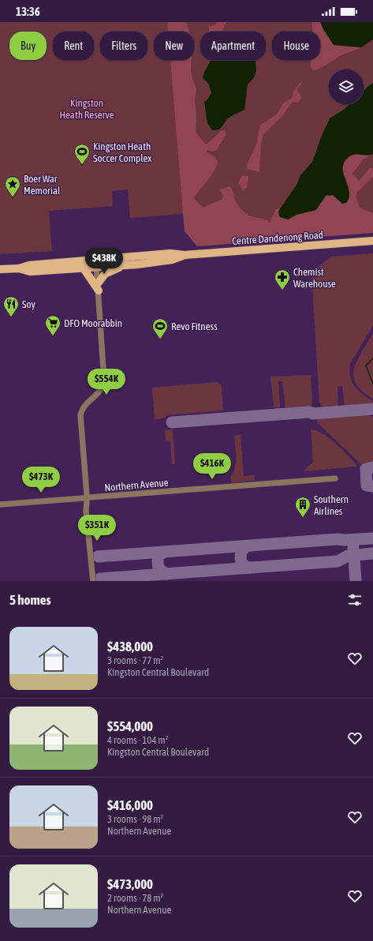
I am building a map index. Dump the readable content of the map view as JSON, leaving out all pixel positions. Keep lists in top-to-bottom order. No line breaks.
{"streets":{"main road":["Centre Dandenong Road"],"street":["Northern Avenue"]},"parks":["Kingston Heath Reserve"],"places":{"sports":["Kingston Heath Soccer Complex","Revo Fitness"],"place":["Boer War Memorial"],"pharmacy":["Chemist Warehouse"],"restaurant":["Soy"],"supermarket":["DFO Moorabbin"],"building":["Southern Airlines"]},"page":{"status":"13:36","chip":["Buy","Rent","Filters","New","Apartment","House"],"price":["$438K","$554K","$416K","$473K","$351K"],"heading":"5 homes","list":[{"name":"$438,000","note":"3 rooms · 77 m² · Kingston Central Boulevard"},{"name":"$554,000","note":"4 rooms · 104 m² · Kingston Central Boulevard"},{"name":"$416,000","note":"3 rooms · 98 m² · Northern Avenue"},{"name":"$473,000","note":"2 rooms · 78 m² · Northern Avenue"}]}}
